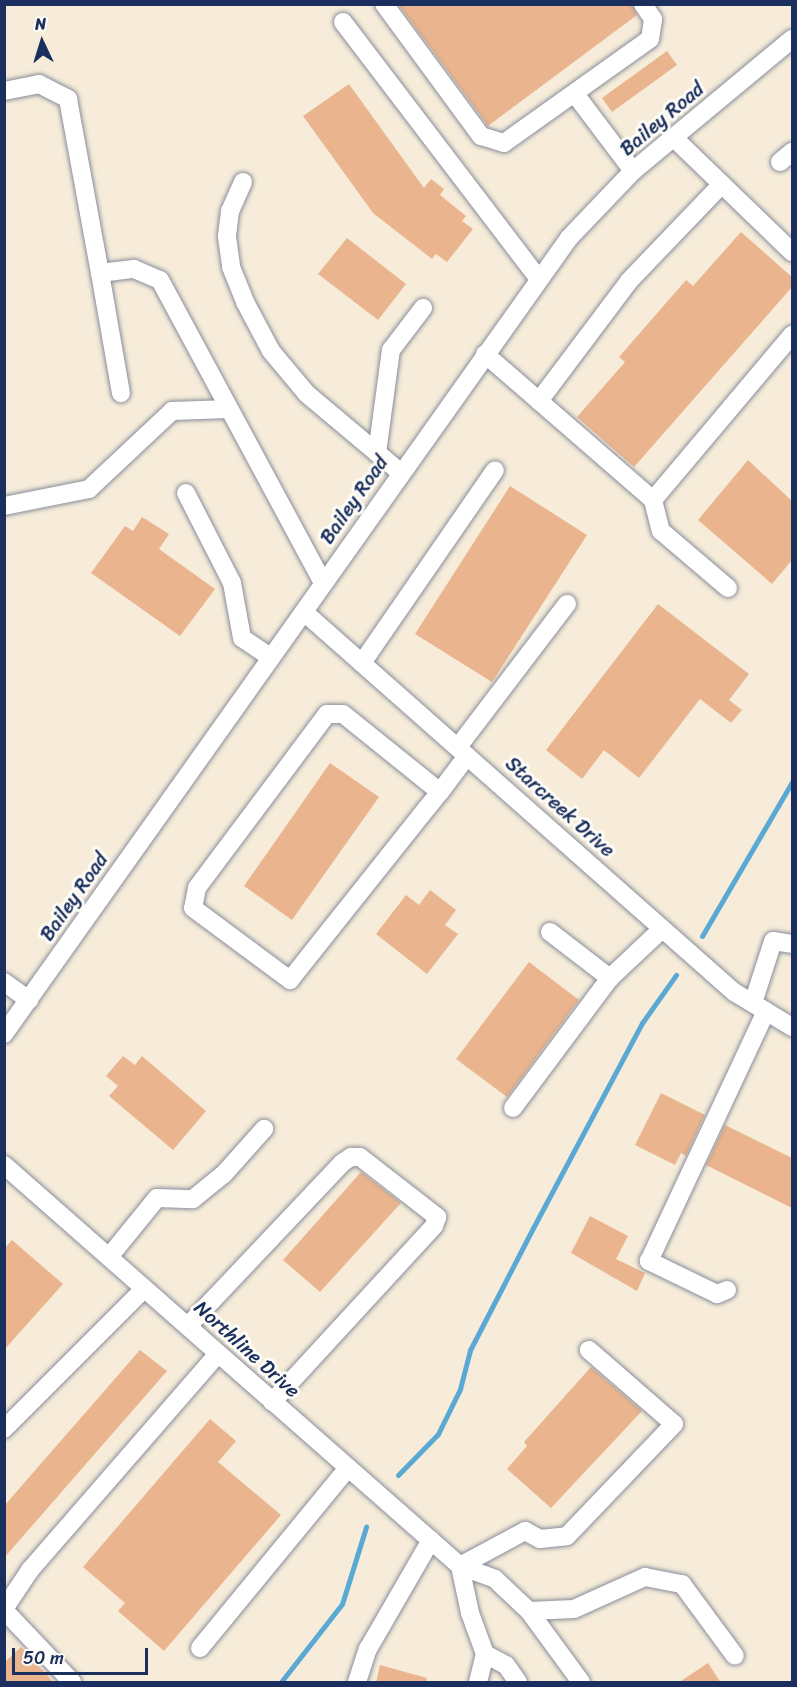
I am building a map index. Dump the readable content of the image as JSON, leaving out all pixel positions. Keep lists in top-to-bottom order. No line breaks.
{"streets":{"street":["Bailey Road","Starcreek Drive","Northline Drive"]},"crossings":[["Bailey Road","Starcreek Drive"]],"scale_bar":"50 m","north":"top"}
